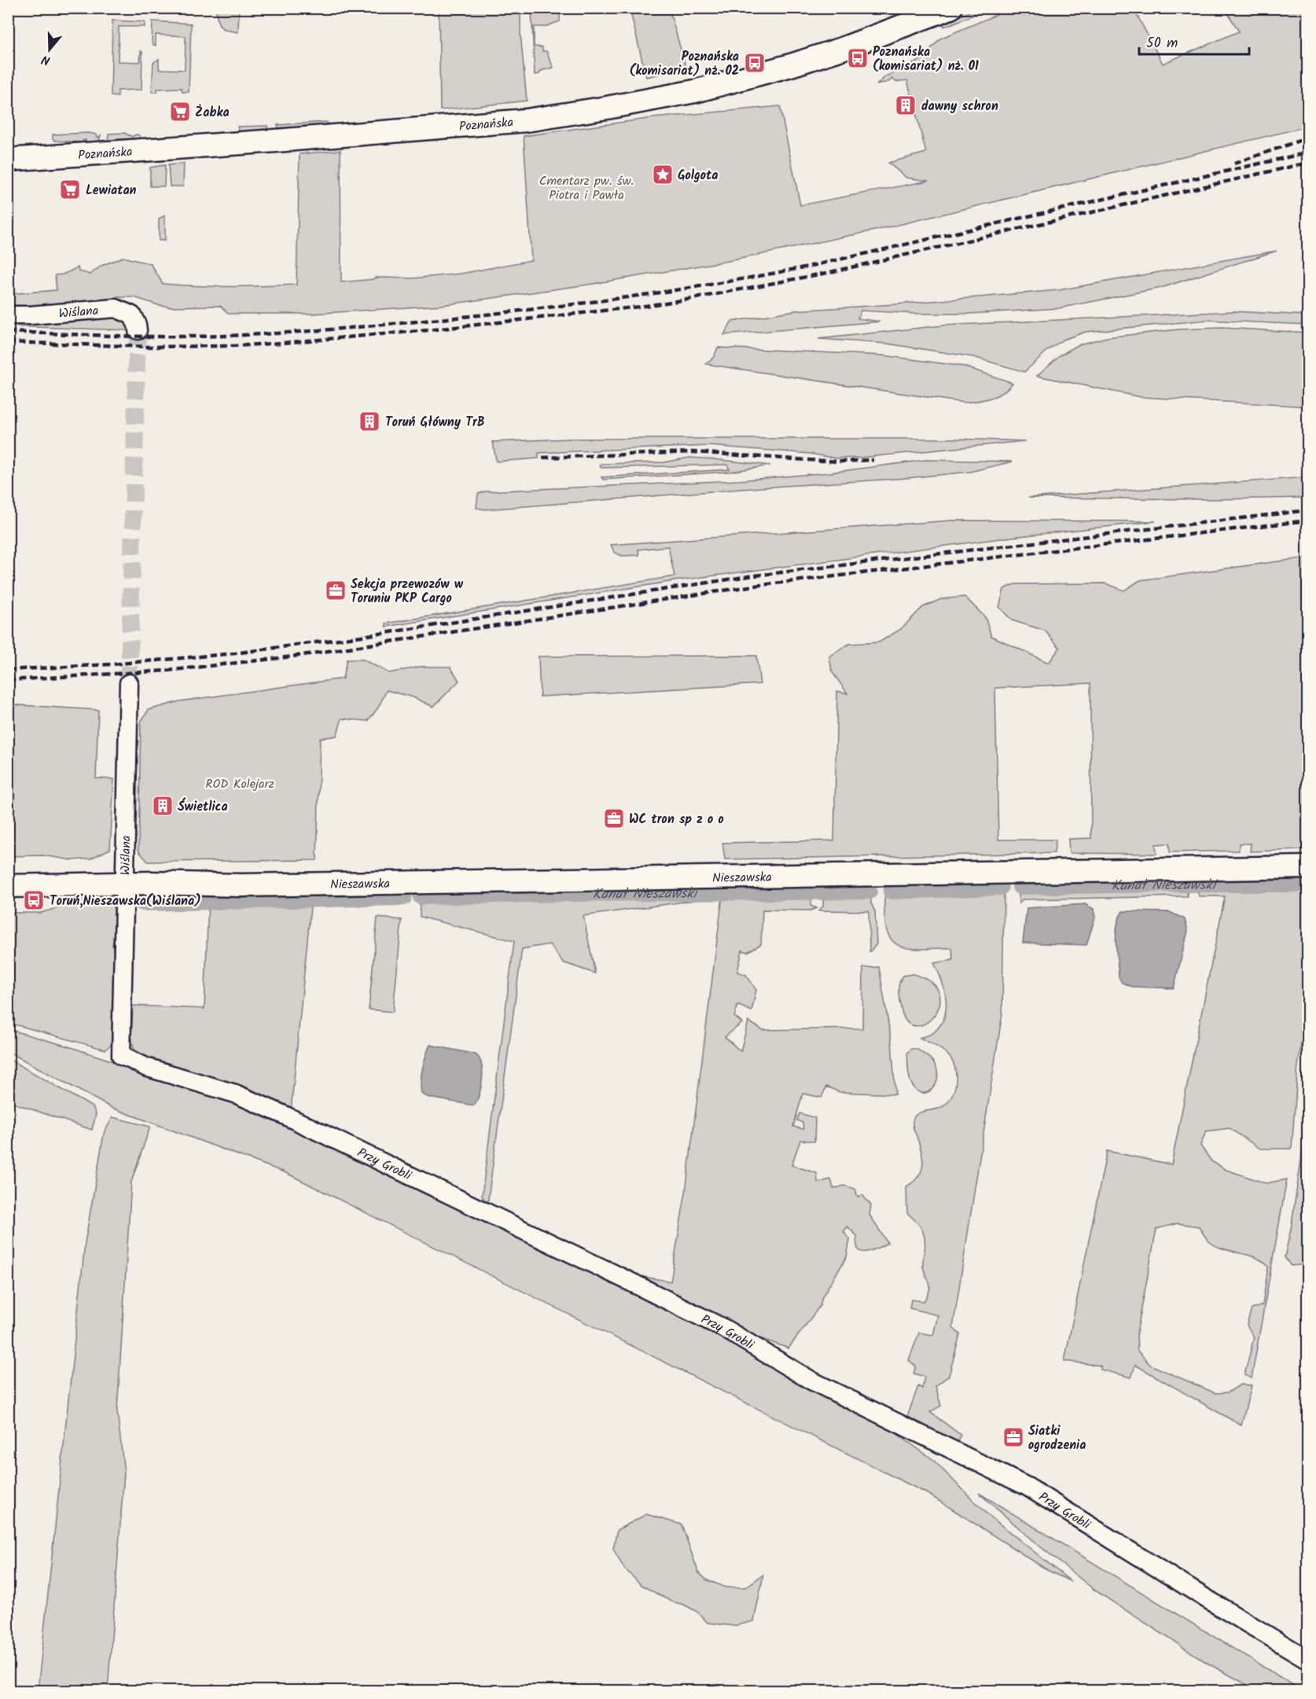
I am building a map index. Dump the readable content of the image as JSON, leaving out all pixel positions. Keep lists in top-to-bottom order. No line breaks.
{"streets":{"main road":["Poznańska","Nieszawska"],"street":["Wiślana","Przy Grobli"]},"crossings":[["Wiślana","Nieszawska"],["Wiślana","Przy Grobli"]],"water":["Kanał Nieszawski"],"parks":["Cmentarz pw. św. Piotra i Pawła","ROD Kolejarz"],"places":{"bus stop":["Poznańska (komisariat) nż. 01","Poznańska (komisariat) nż. 02","Toruń,Nieszawska(Wiślana)"],"building":["dawny schron","Toruń Główny TrB","Świetlica"],"supermarket":["Żabka","Lewiatan"],"place":["Golgota"],"office":["Sekcja przewozów w Toruniu PKP Cargo","WC tron sp z o o","Siatki ogrodzenia"]},"scale_bar":"50 m","north":"bottom"}
